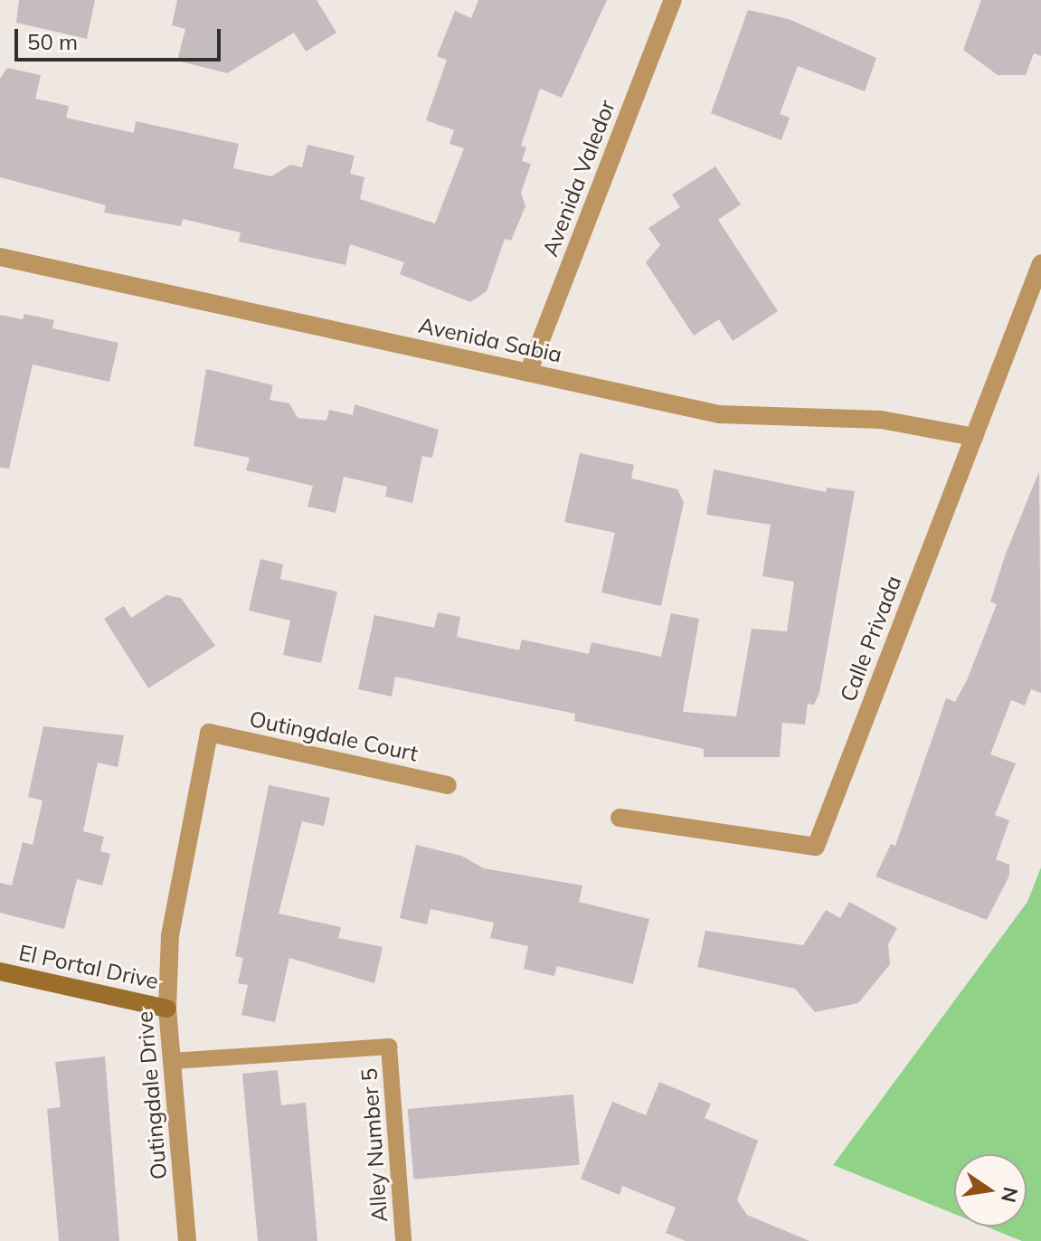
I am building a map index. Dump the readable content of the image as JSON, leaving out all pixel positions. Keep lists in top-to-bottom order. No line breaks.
{"streets":{"street":["Avenida Valedor","Avenida Sabia","Calle Privada","Outingdale Court","El Portal Drive","Outingdale Drive"],"lane":["Alley Number 5"]},"crossings":[["Avenida Valedor","Avenida Sabia"],["Avenida Sabia","Calle Privada"],["Outingdale Court","Outingdale Drive"],["El Portal Drive","Outingdale Drive"],["Outingdale Drive","Alley Number 5"]],"scale_bar":"50 m","north":"right"}
